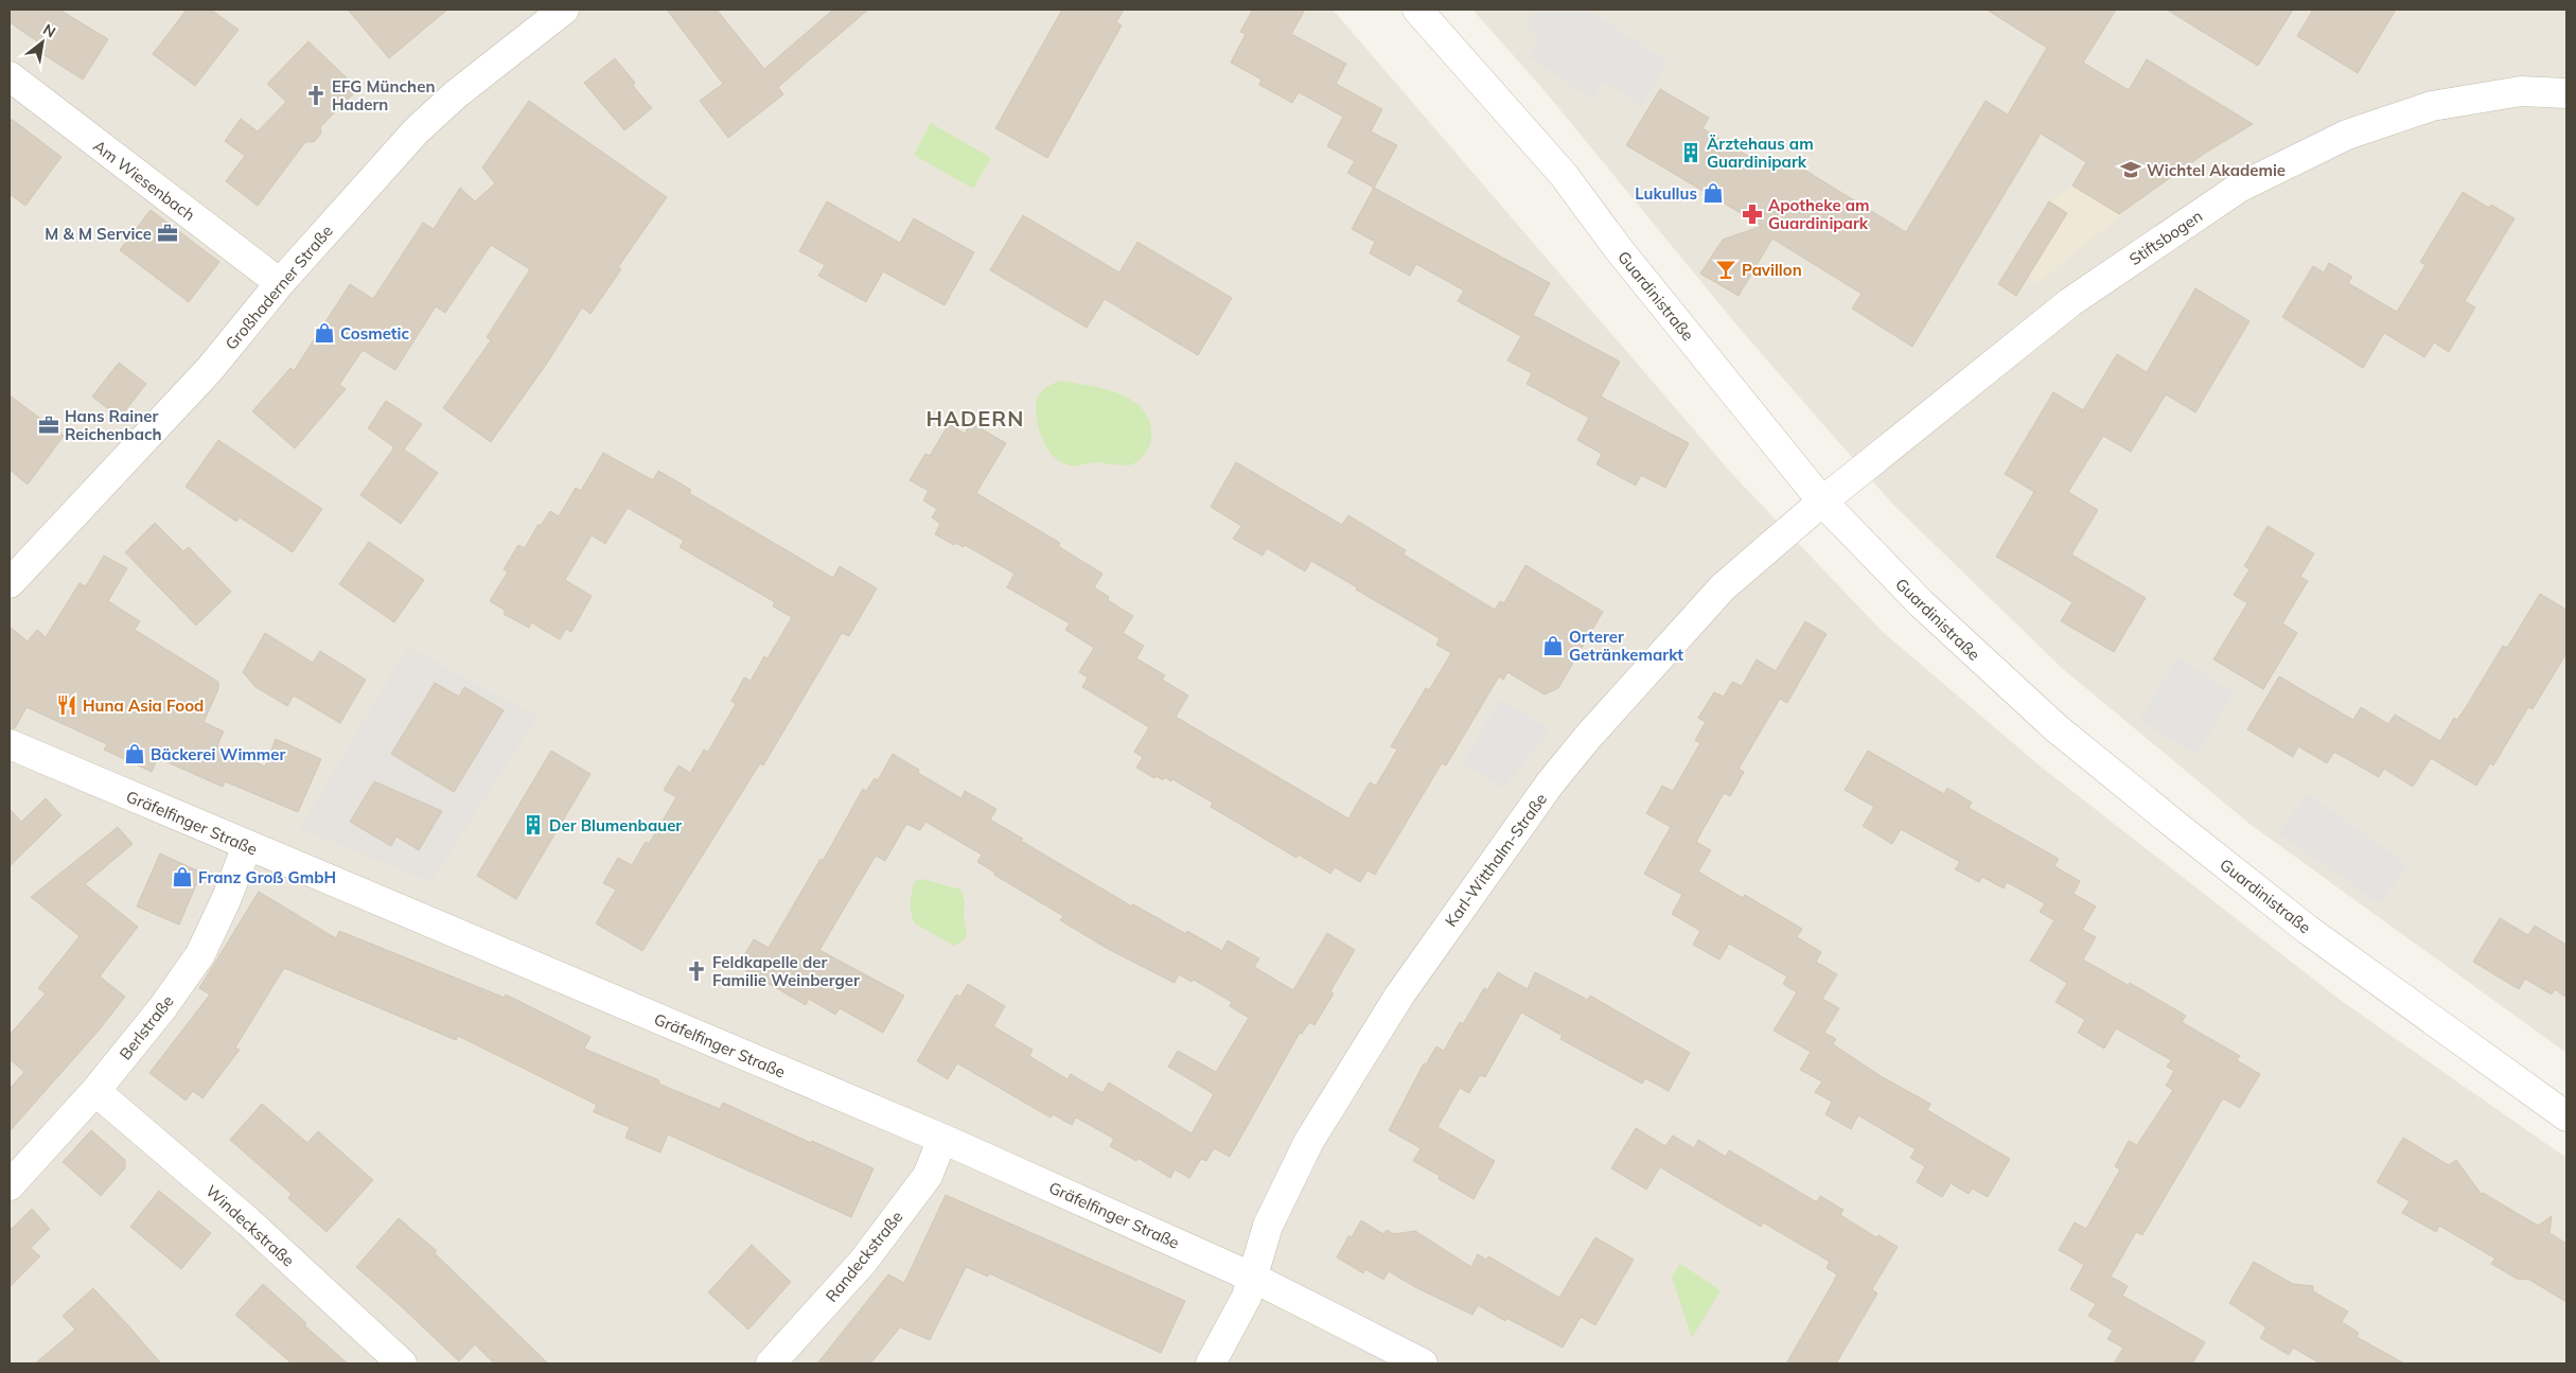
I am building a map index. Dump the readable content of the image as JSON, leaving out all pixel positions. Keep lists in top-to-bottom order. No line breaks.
{"streets":{"street":["Am Wiesenbach","Stiftsbogen","Großhaderner Straße","Guardinistraße","Gräfelfinger Straße","Karl-Witthalm-Straße","Berlstraße","Windeckstraße","Randeckstraße"]},"crossings":[["Am Wiesenbach","Großhaderner Straße"],["Stiftsbogen","Guardinistraße"],["Stiftsbogen","Karl-Witthalm-Straße"],["Guardinistraße","Karl-Witthalm-Straße"],["Gräfelfinger Straße","Karl-Witthalm-Straße"],["Gräfelfinger Straße","Berlstraße"],["Gräfelfinger Straße","Randeckstraße"],["Berlstraße","Windeckstraße"]],"districts":["HADERN"],"places":{"church":["EFG München Hadern","Feldkapelle der Familie Weinberger"],"building":["Ärztehaus am Guardinipark","Der Blumenbauer"],"school or university":["Wichtel Akademie"],"shop":["Lukullus","Cosmetic","Orterer Getränkemarkt","Bäckerei Wimmer","Franz Groß GmbH"],"pharmacy":["Apotheke am Guardinipark"],"office":["M & M Service","Hans Rainer Reichenbach"],"bar":["Pavillon"],"restaurant":["Huna Asia Food"]},"north":"top right"}
